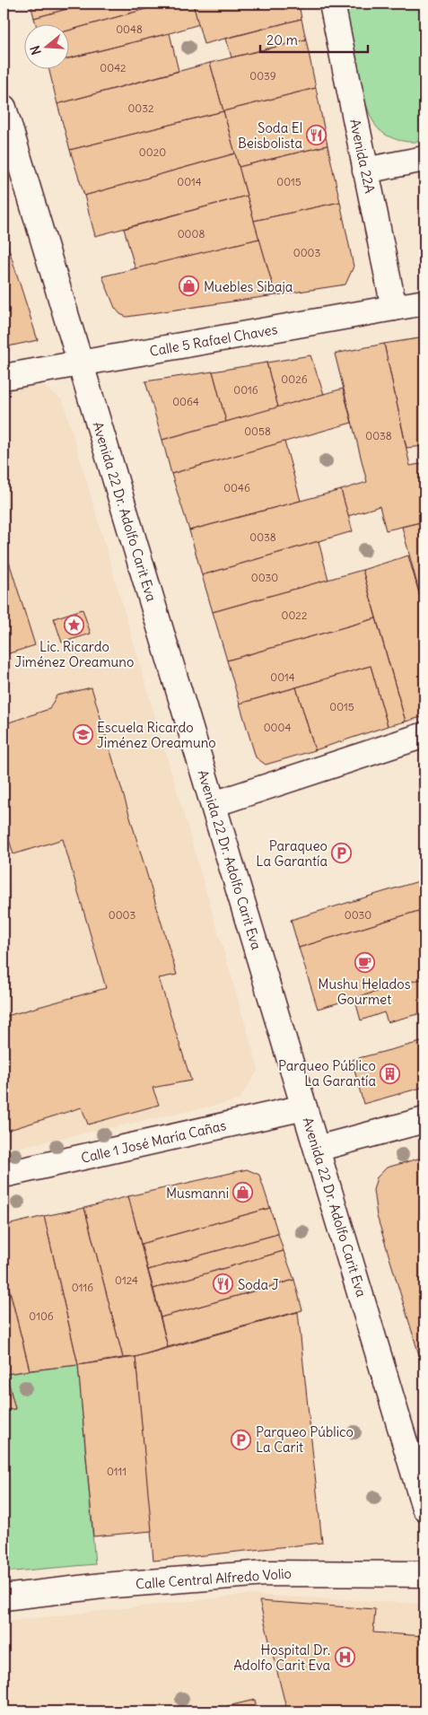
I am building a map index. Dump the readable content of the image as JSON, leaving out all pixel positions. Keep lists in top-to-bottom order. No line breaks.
{"streets":{"street":["Avenida 22A","Calle 5 Rafael Chaves","Avenida 22 Dr. Adolfo Carit Eva","Calle 1 José María Cañas","Calle Central Alfredo Volio"]},"crossings":[["Avenida 22A","Calle 5 Rafael Chaves"],["Calle 5 Rafael Chaves","Avenida 22 Dr. Adolfo Carit Eva"],["Avenida 22 Dr. Adolfo Carit Eva","Calle 1 José María Cañas"]],"places":{"restaurant":["Soda El Beisbolista","Soda J"],"shop":["Muebles Sibaja","Musmanni"],"place":["Lic. Ricardo Jiménez Oreamuno"],"school or university":["Escuela Ricardo Jiménez Oreamuno"],"parking":["Paraqueo La Garantía","Parqueo Público La Carit"],"cafe":["Mushu Helados Gourmet"],"building":["Parqueo Público La Garantía"],"hospital":["Hospital Dr. Adolfo Carit Eva"]},"house_numbers":["0048","0042","0039","0032","0020","0014","0015","0008","0003","0026","0016","0064","0058","0038","0046","0038","0030","0022","0014","0015","0004","0003","0030","0124","0116","0106","0111"],"scale_bar":"20 m","north":"left"}
